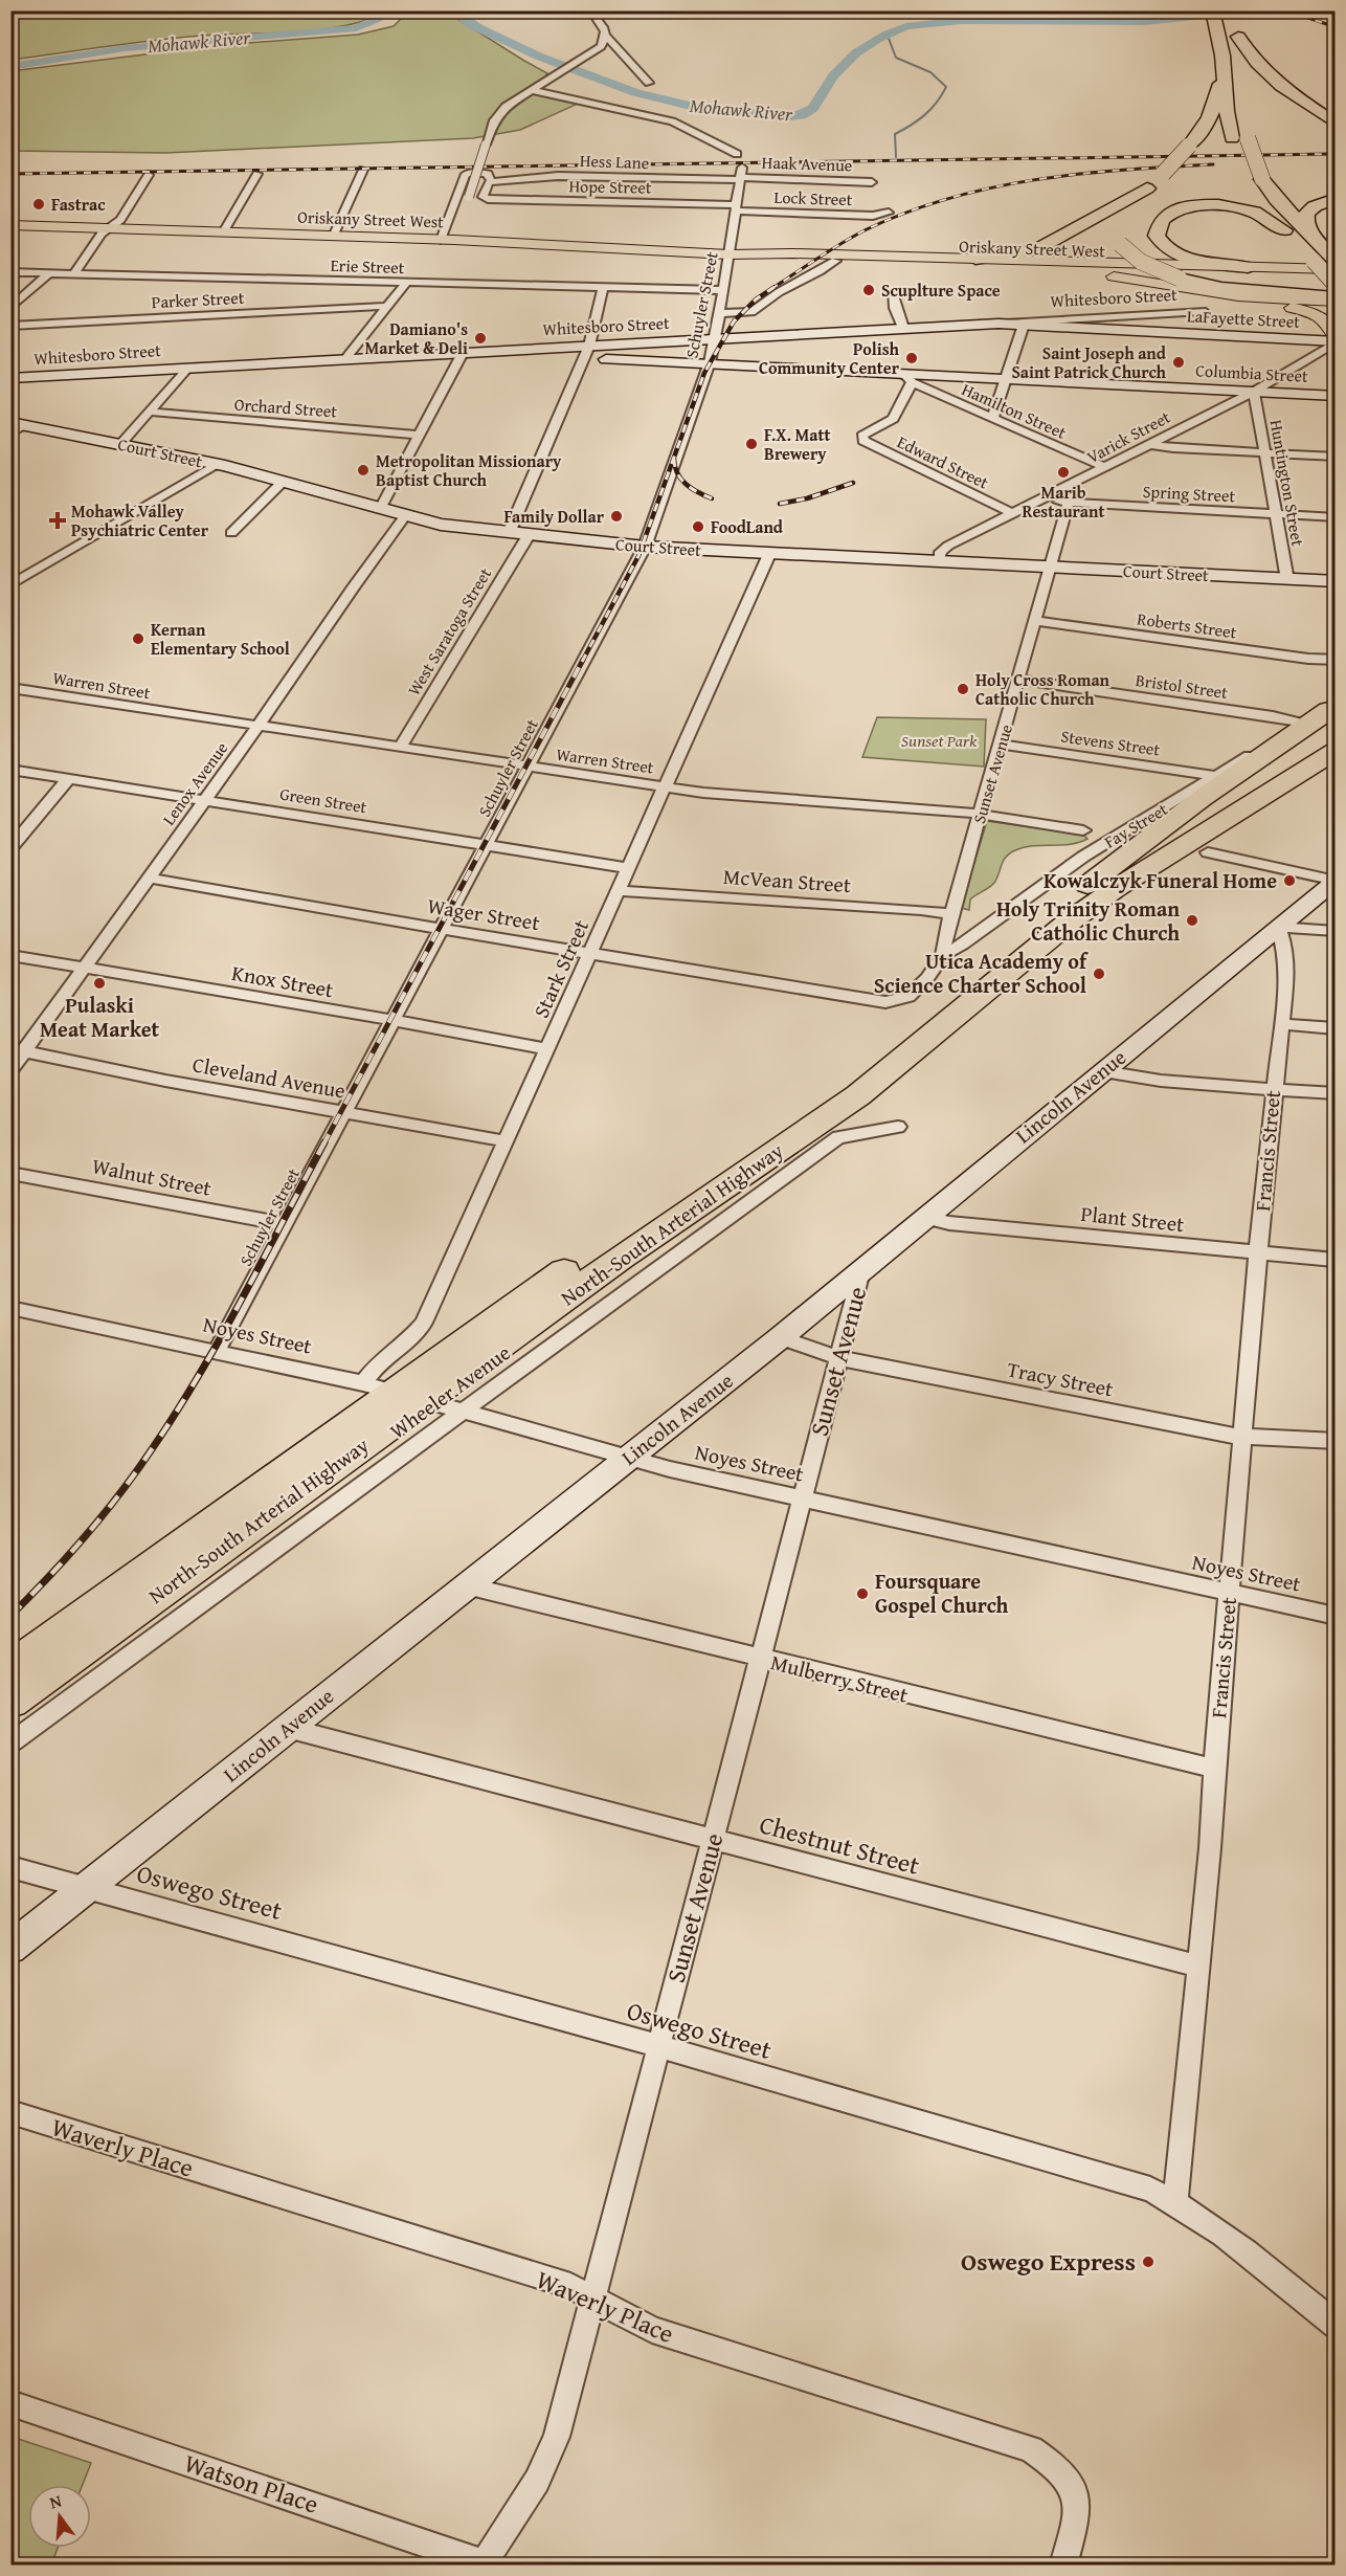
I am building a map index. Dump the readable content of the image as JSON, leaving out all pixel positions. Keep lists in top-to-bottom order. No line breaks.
{"streets":{"highway":["North-South Arterial Highway"],"main road":["Oriskany Street West"],"street":["Hess Lane","Haak Avenue","Hope Street","Lock Street","Erie Street","Whitesboro Street","Parker Street","Schuyler Street","LaFayette Street","Columbia Street","Orchard Street","Hamilton Street","Varick Street","Court Street","Edward Street","Huntington Street","Spring Street","Roberts Street","West Saratoga Street","Warren Street","Bristol Street","Stevens Street","Sunset Avenue","Lenox Avenue","Green Street","Fay Street","McVean Street","Wager Street","Stark Street","Knox Street","Cleveland Avenue","Lincoln Avenue","Francis Street","Walnut Street","Plant Street","Noyes Street","Tracy Street","Wheeler Avenue","Mulberry Street","Chestnut Street","Oswego Street","Waverly Place","Watson Place"]},"crossings":[["Hess Lane","Haak Avenue"],["Hess Lane","Hope Street"],["Hess Lane","Schuyler Street"],["Haak Avenue","Schuyler Street"],["Hope Street","Lock Street"],["Hope Street","Schuyler Street"],["Lock Street","Schuyler Street"],["Oriskany Street West","Schuyler Street"],["Erie Street","Schuyler Street"],["Whitesboro Street","Schuyler Street"],["Whitesboro Street","LaFayette Street"],["Whitesboro Street","Columbia Street"],["Schuyler Street","Columbia Street"],["Schuyler Street","Court Street"],["Schuyler Street","Warren Street"],["Schuyler Street","Green Street"],["Schuyler Street","Wager Street"],["Schuyler Street","Knox Street"],["Schuyler Street","Cleveland Avenue"],["Schuyler Street","Walnut Street"],["Schuyler Street","Noyes Street"],["LaFayette Street","Varick Street"],["Columbia Street","Hamilton Street"],["Columbia Street","Varick Street"],["Columbia Street","Edward Street"],["Columbia Street","Huntington Street"],["Hamilton Street","Varick Street"],["Hamilton Street","Edward Street"],["Varick Street","Court Street"],["Varick Street","Edward Street"],["Varick Street","Huntington Street"],["Varick Street","Spring Street"],["Varick Street","Sunset Avenue"],["Court Street","Huntington Street"],["Court Street","West Saratoga Street"],["Court Street","Sunset Avenue"],["Court Street","Lenox Avenue"],["Court Street","Stark Street"],["Huntington Street","Spring Street"],["Spring Street","Sunset Avenue"],["Roberts Street","Sunset Avenue"],["West Saratoga Street","Warren Street"],["Warren Street","Sunset Avenue"],["Warren Street","Lenox Avenue"],["Warren Street","Stark Street"],["Bristol Street","Sunset Avenue"],["Bristol Street","Fay Street"],["Bristol Street","North-South Arterial Highway"],["Stevens Street","Sunset Avenue"],["Stevens Street","Fay Street"],["Sunset Avenue","Fay Street"],["Sunset Avenue","McVean Street"],["Sunset Avenue","Wager Street"],["Sunset Avenue","Lincoln Avenue"],["Sunset Avenue","Noyes Street"],["Sunset Avenue","Tracy Street"],["Sunset Avenue","Mulberry Street"],["Sunset Avenue","Chestnut Street"],["Sunset Avenue","Oswego Street"],["Sunset Avenue","Waverly Place"],["Sunset Avenue","Watson Place"],["Lenox Avenue","Green Street"],["Lenox Avenue","Wager Street"],["Lenox Avenue","Knox Street"],["Lenox Avenue","Cleveland Avenue"],["Green Street","Stark Street"],["Fay Street","Wager Street"],["Fay Street","North-South Arterial Highway"],["McVean Street","Stark Street"],["Wager Street","Stark Street"],["Stark Street","Knox Street"],["Stark Street","Cleveland Avenue"],["Stark Street","North-South Arterial Highway"],["Stark Street","Noyes Street"],["Lincoln Avenue","Francis Street"],["Lincoln Avenue","Plant Street"],["Lincoln Avenue","Noyes Street"],["Lincoln Avenue","Tracy Street"],["Lincoln Avenue","Mulberry Street"],["Lincoln Avenue","Chestnut Street"],["Lincoln Avenue","Oswego Street"],["Francis Street","Plant Street"],["Francis Street","Noyes Street"],["Francis Street","Tracy Street"],["Francis Street","Mulberry Street"],["Francis Street","Chestnut Street"],["Francis Street","Oswego Street"],["North-South Arterial Highway","Noyes Street"],["Noyes Street","Wheeler Avenue"]],"water":["Mohawk River"],"parks":["Sunset Park"],"places":{"other":["Fastrac","Scuplture Space","Damiano's Market & Deli","Polish Community Center","Saint Joseph and Saint Patrick Church","F.X. Matt Brewery","Metropolitan Missionary Baptist Church","Marib Restaurant","Family Dollar","FoodLand","Kernan Elementary School","Holy Cross Roman Catholic Church","Kowalczyk Funeral Home","Holy Trinity Roman Catholic Church","Utica Academy of Science Charter School","Pulaski Meat Market","Foursquare Gospel Church","Oswego Express"],"health":["Mohawk Valley Psychiatric Center"]},"north":"top"}
